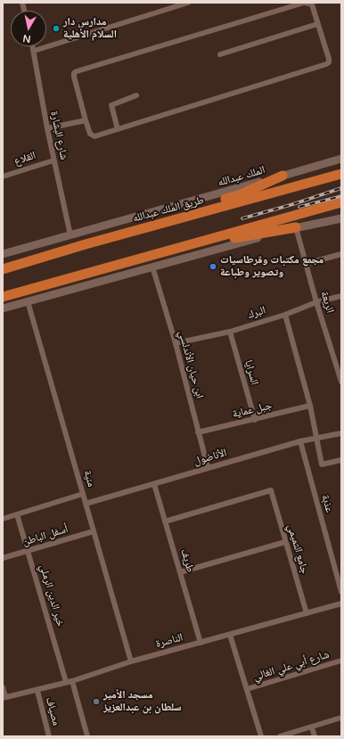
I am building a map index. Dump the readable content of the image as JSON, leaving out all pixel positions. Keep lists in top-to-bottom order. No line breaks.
{"streets":{"highway":["طريق الملك عبدالله"],"main road":["الملك عبدالله"],"street":["شارع البشارة","القلاع","الريعة","البرك","ابن حيان الأندلسي","السرايا","جبل عماية","الأناضول","منية","عذبة","أسفل الباطن","جامع التميمي","طريف","خير الدين الرملي","الناصرة","شارع أبي علي الغالي","مصياف"]},"crossings":[["شارع البشارة","القلاع"],["شارع البشارة","الملك عبدالله"],["الريعة","البرك"],["البرك","ابن حيان الأندلسي"],["البرك","السرايا"],["ابن حيان الأندلسي","جبل عماية"],["ابن حيان الأندلسي","الأناضول"],["السرايا","جبل عماية"],["الأناضول","منية"],["الأناضول","عذبة"],["الأناضول","طريف"],["منية","أسفل الباطن"],["منية","الناصرة"],["أسفل الباطن","خير الدين الرملي"],["جامع التميمي","طريف"],["جامع التميمي","الناصرة"],["طريف","الناصرة"],["خير الدين الرملي","الناصرة"],["الناصرة","مصياف"]],"places":["مدارس دار السلام الأهلية","مجمع مكتبات وقرطاسيات وتصوير وطباعة","ٍمسجد الأمير سلطان بن عبدالعزيز"],"north":"bottom"}
